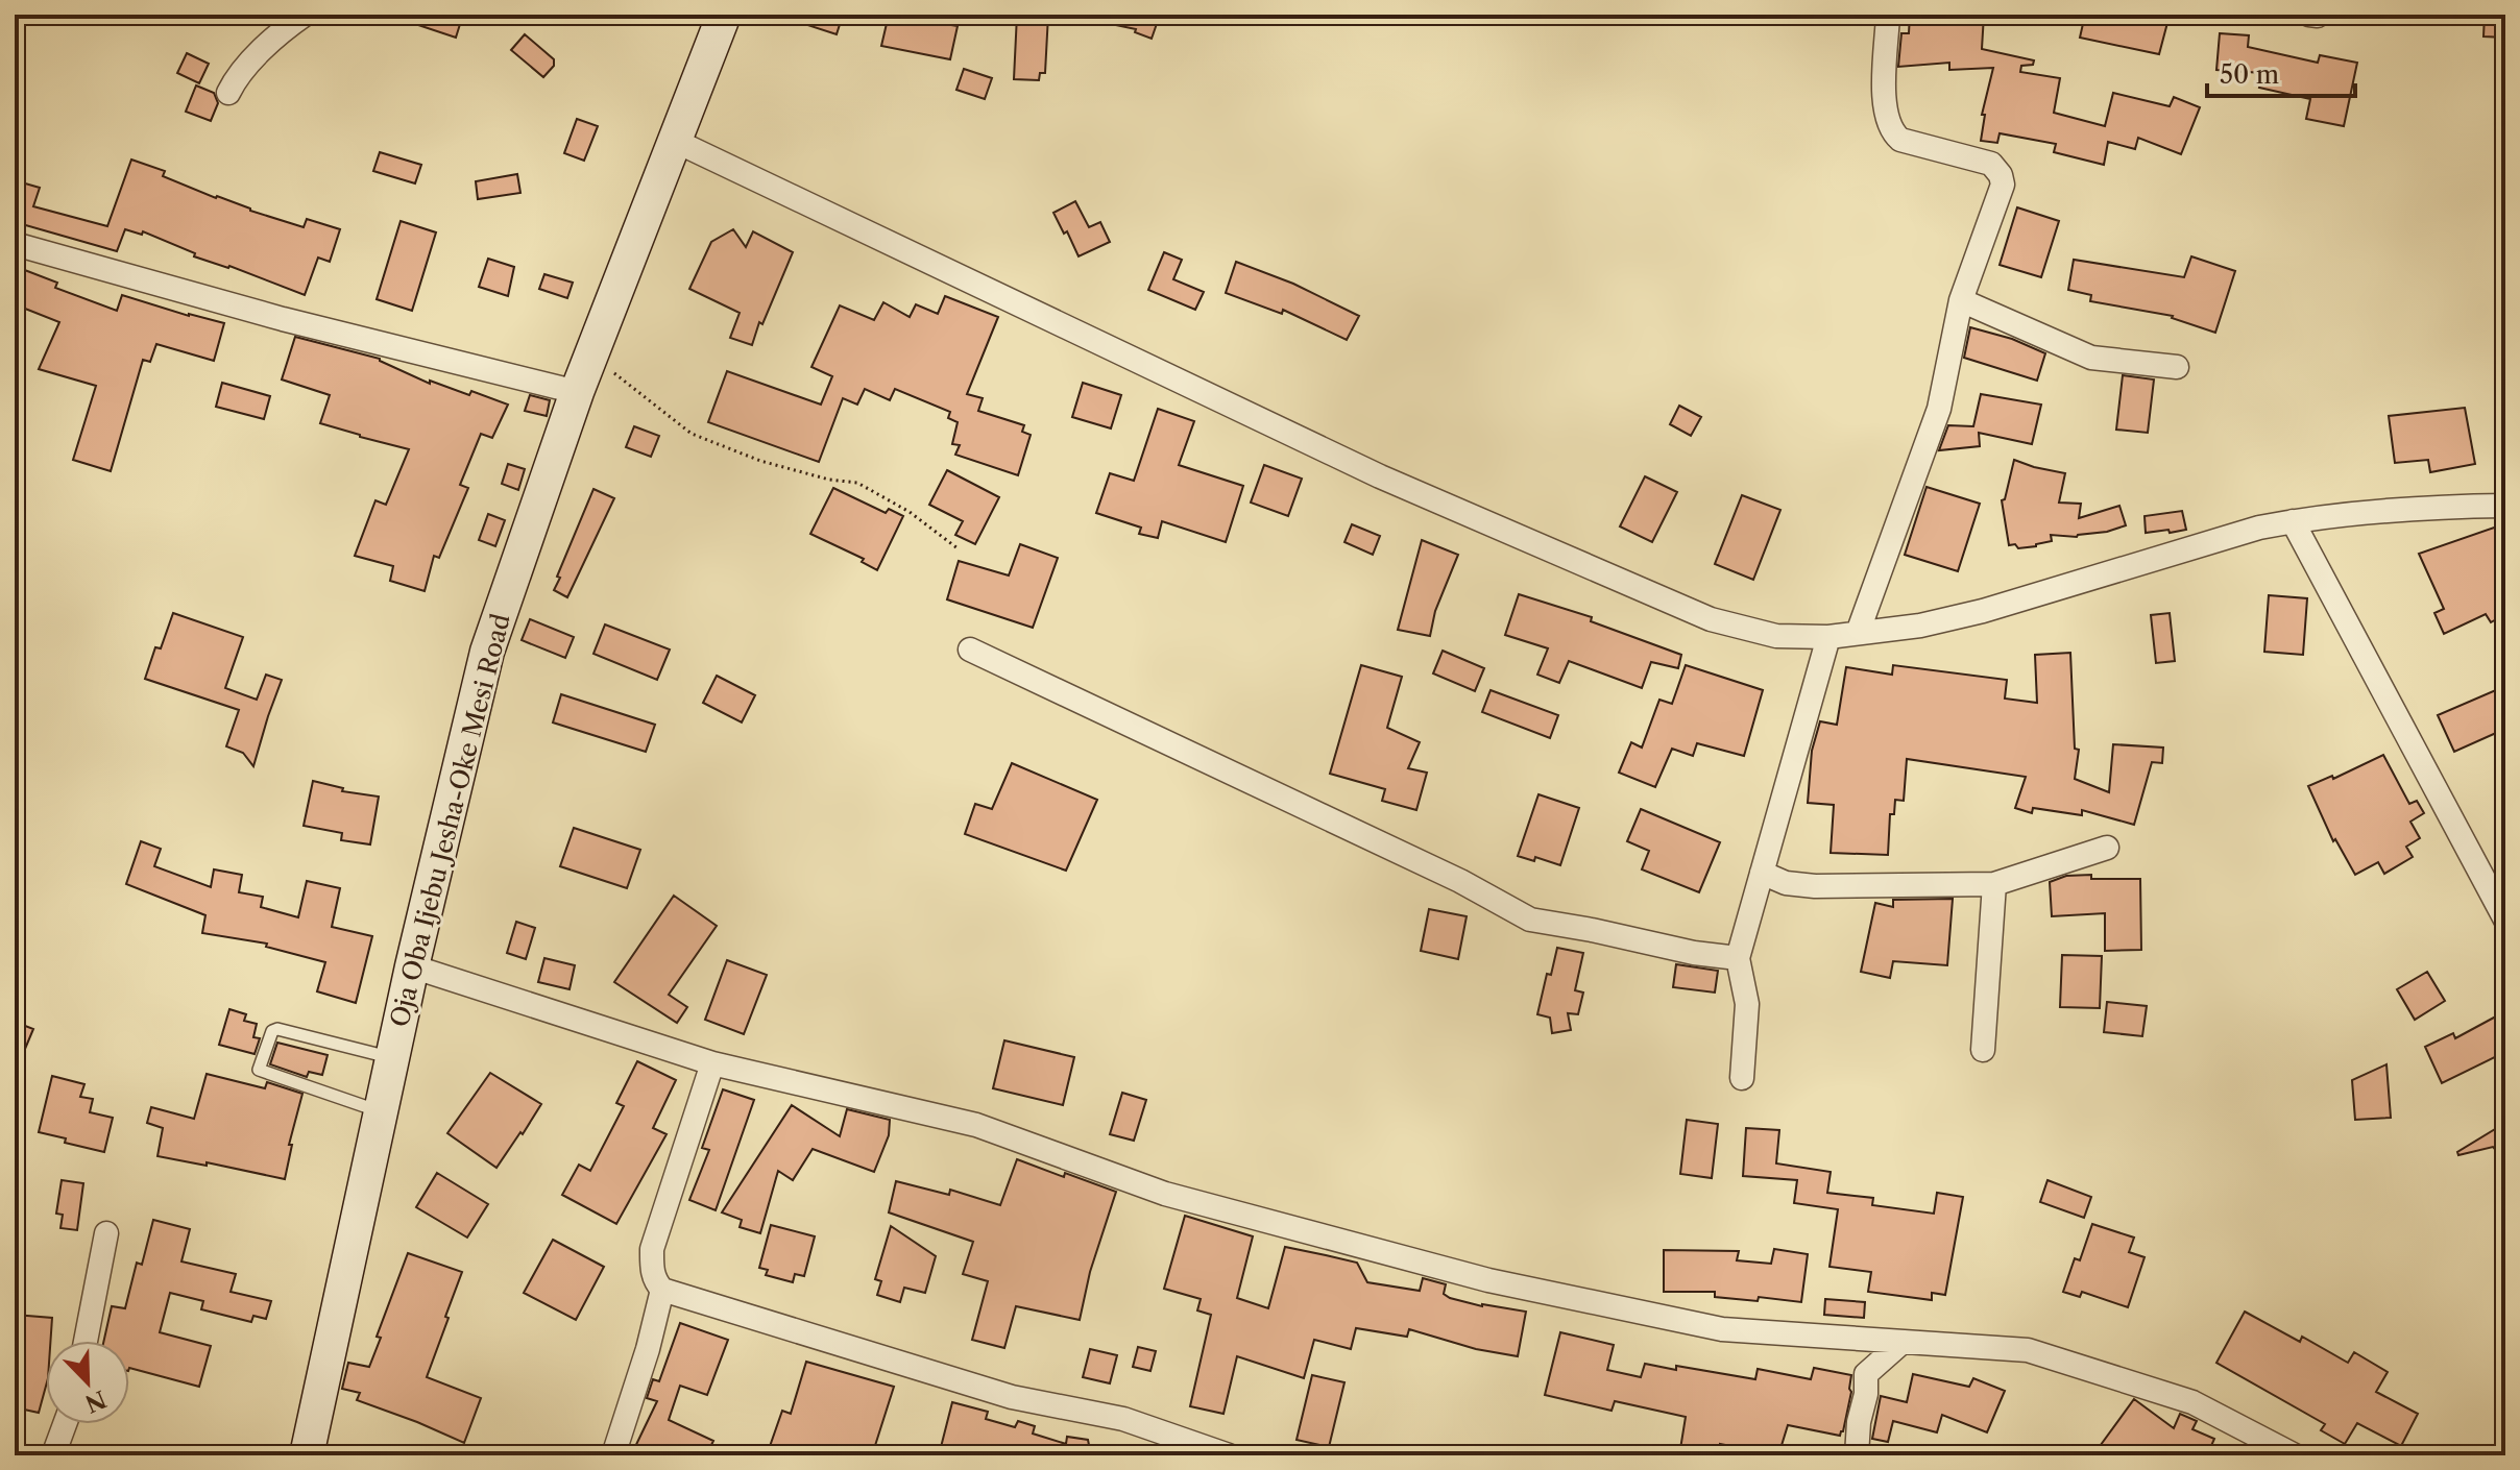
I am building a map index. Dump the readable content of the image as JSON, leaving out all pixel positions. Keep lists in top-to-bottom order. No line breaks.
{"streets":{"main road":["Oja Oba Ijebu Jesha-Oke Mesi Road"]},"scale_bar":"50 m","north":"bottom right"}
